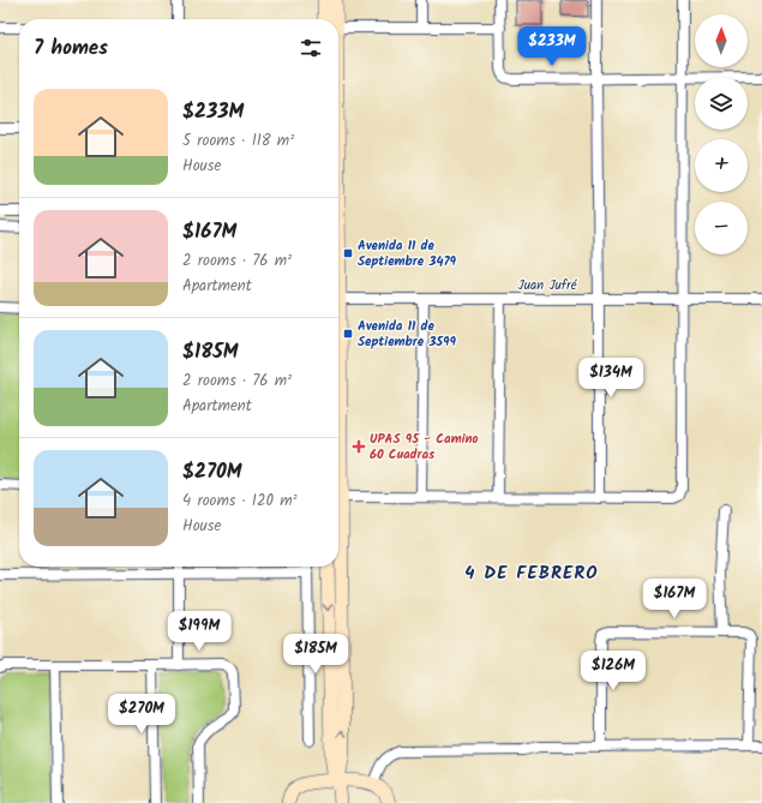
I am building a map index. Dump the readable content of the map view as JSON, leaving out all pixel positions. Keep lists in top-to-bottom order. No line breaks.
{"streets":{"street":["Juan Jufré"]},"districts":["4 DE FEBRERO"],"places":{"transit":["Avenida 11 de Septiembre 3479","Avenida 11 de Septiembre 3599"],"health":["UPAS 95 - Camino 60 Cuadras"]},"north":"top","page":{"map_buttons":["+","−"],"heading":"7 homes","price":["$233M","$134M","$167M","$199M","$185M","$126M","$270M"],"list":[{"name":"$233M","note":"5 rooms · 118 m² · House"},{"name":"$167M","note":"2 rooms · 76 m² · Apartment"},{"name":"$185M","note":"2 rooms · 76 m² · Apartment"},{"name":"$270M","note":"4 rooms · 120 m² · House"}]}}
